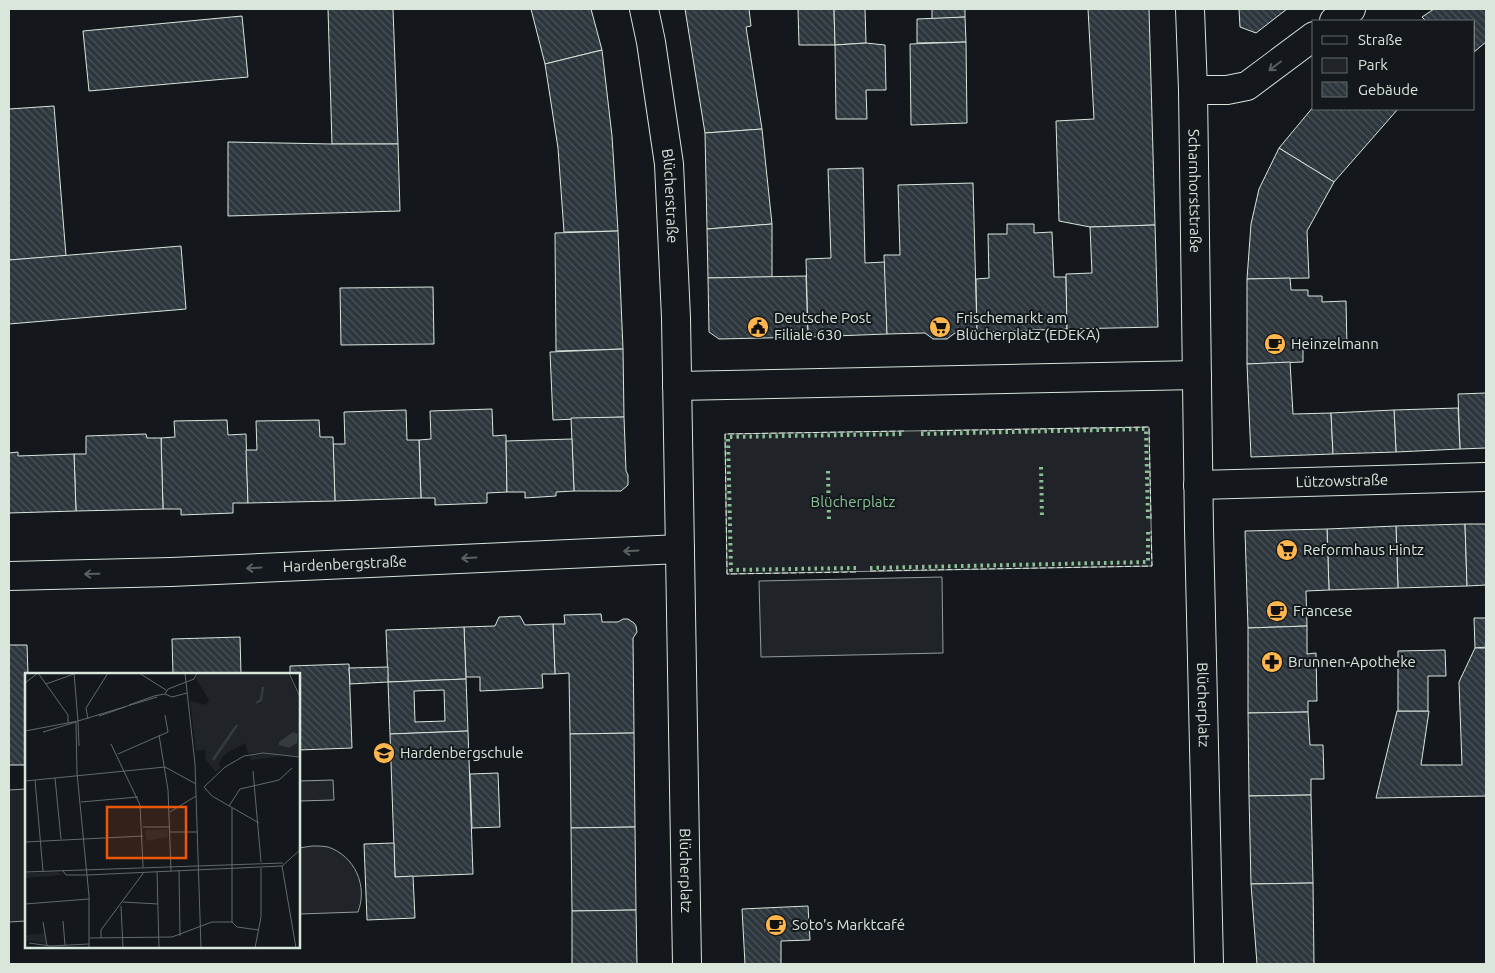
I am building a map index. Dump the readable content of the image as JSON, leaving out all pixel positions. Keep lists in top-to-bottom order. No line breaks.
{"streets":{"street":["Scharnhorststraße","Blücherstraße","Lützowstraße","Hardenbergstraße","Blücherplatz"]},"crossings":[["Scharnhorststraße","Blücherplatz"],["Blücherstraße","Blücherplatz"],["Lützowstraße","Blücherplatz"],["Hardenbergstraße","Blücherplatz"]],"one_way":["Hardenbergstraße"],"parks":["Blücherplatz"],"places":{"public building":["Deutsche Post Filiale 630"],"supermarket":["Frischemarkt am Blücherplatz (EDEKA)","Reformhaus Hintz"],"cafe":["Heinzelmann","Francese","Soto's Marktcafé"],"pharmacy":["Brunnen-Apotheke"],"school or university":["Hardenbergschule"]},"legend":["Straße","Park","Gebäude"]}
